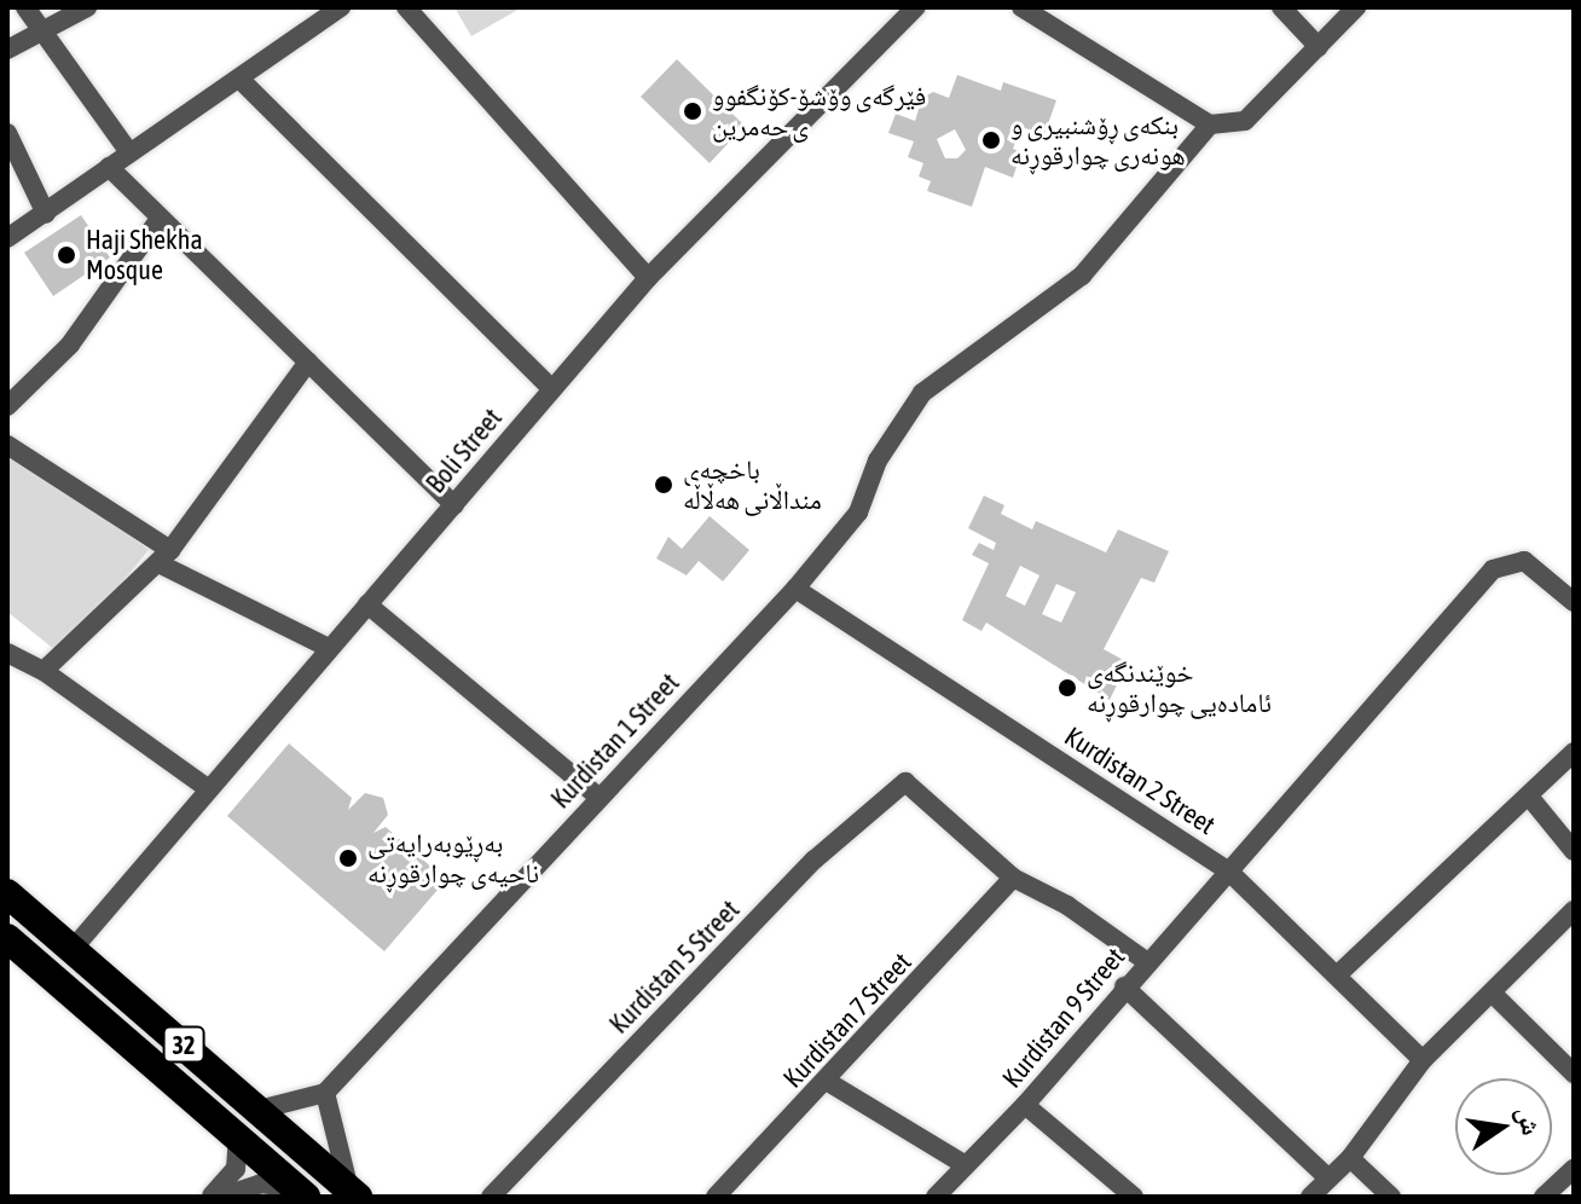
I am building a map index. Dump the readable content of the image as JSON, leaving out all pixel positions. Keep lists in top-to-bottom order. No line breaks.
{"streets":{"highway":["32"],"street":["Boli Street","Kurdistan 1 Street","Kurdistan 2 Street","Kurdistan 5 Street","Kurdistan 9 Street","Kurdistan 7 Street"]},"crossings":[["Boli Street","32"],["Kurdistan 1 Street","Kurdistan 2 Street"],["Kurdistan 2 Street","Kurdistan 9 Street"],["Kurdistan 5 Street","Kurdistan 7 Street"]],"places":["فێرگەی وۆشۆ-کۆنگفوو ی حەمرین","بنکەی ڕۆشنبیری و هونەری چوارقوڕنە","Haji Shekha Mosque","باخچەی منداڵانی هەڵاڵە","خوێندنگەی ئامادەیی چوارقوڕنە","بەڕێوبەرایەتی ناحیەی چوارقوڕنە"],"north":"right"}
